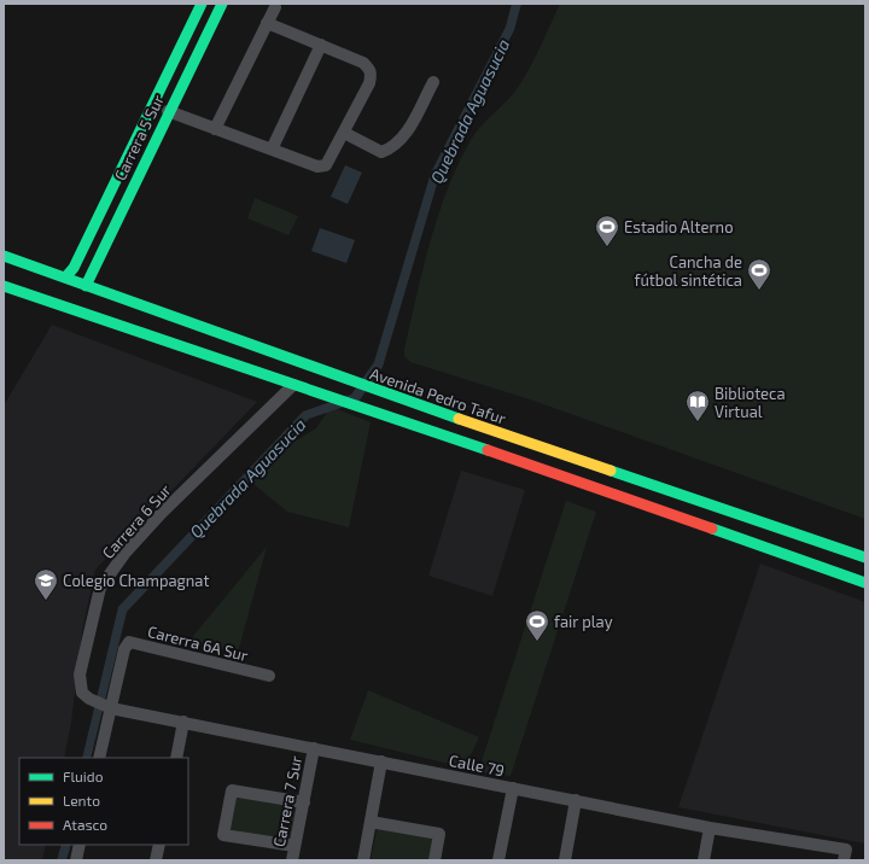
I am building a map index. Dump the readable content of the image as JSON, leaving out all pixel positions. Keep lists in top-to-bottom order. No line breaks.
{"streets":{"main road":["Carrera 5 Sur","Avenida Pedro Tafur"],"street":["Carrera 6 Sur","Carerra 6A Sur","Calle 79","Carrera 7 Sur"]},"crossings":[["Carrera 5 Sur","Avenida Pedro Tafur"],["Carrera 6 Sur","Carerra 6A Sur"],["Carrera 6 Sur","Calle 79"],["Carerra 6A Sur","Calle 79"],["Calle 79","Carrera 7 Sur"]],"water":["Quebrada Aguasucia"],"places":{"sports":["Estadio Alterno","Cancha de fútbol sintética","fair play"],"library":["Biblioteca Virtual"],"school or university":["Colegio Champagnat"]},"legend":["Fluido","Lento","Atasco"]}
